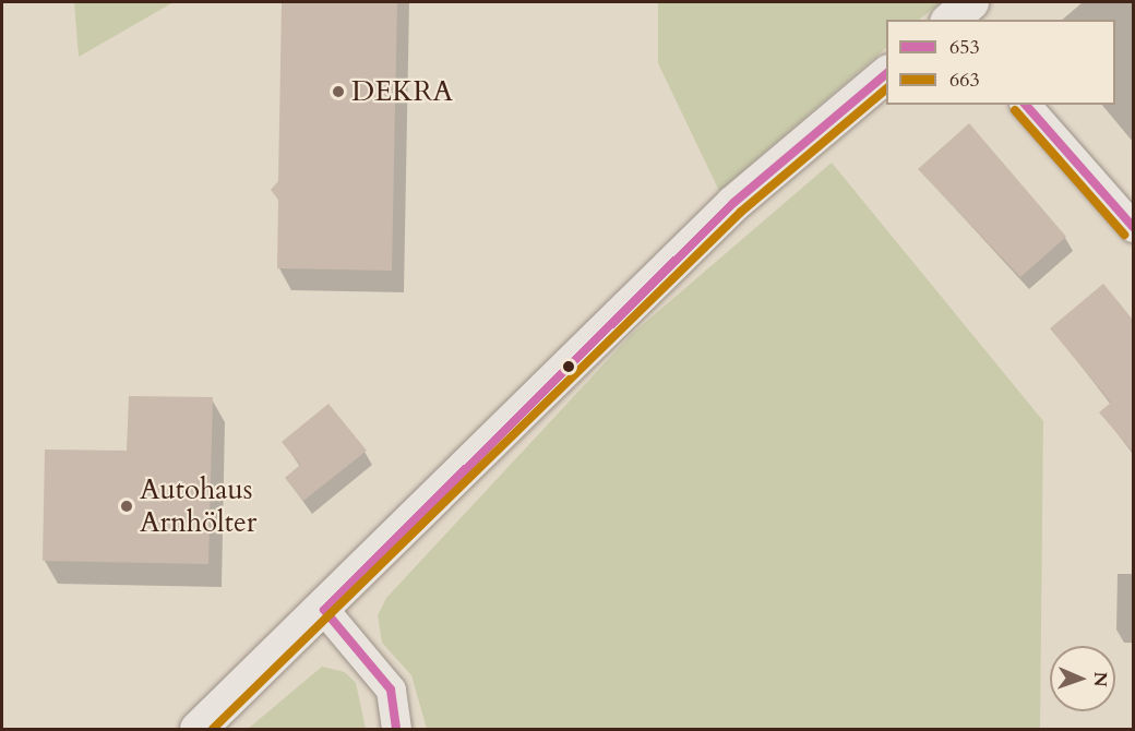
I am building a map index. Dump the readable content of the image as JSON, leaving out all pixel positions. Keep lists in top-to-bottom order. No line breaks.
{"places":["DEKRA","Autohaus Arnhölter"],"lines":["transit line 653","transit line 663"],"legend":["653","663"],"north":"right"}
